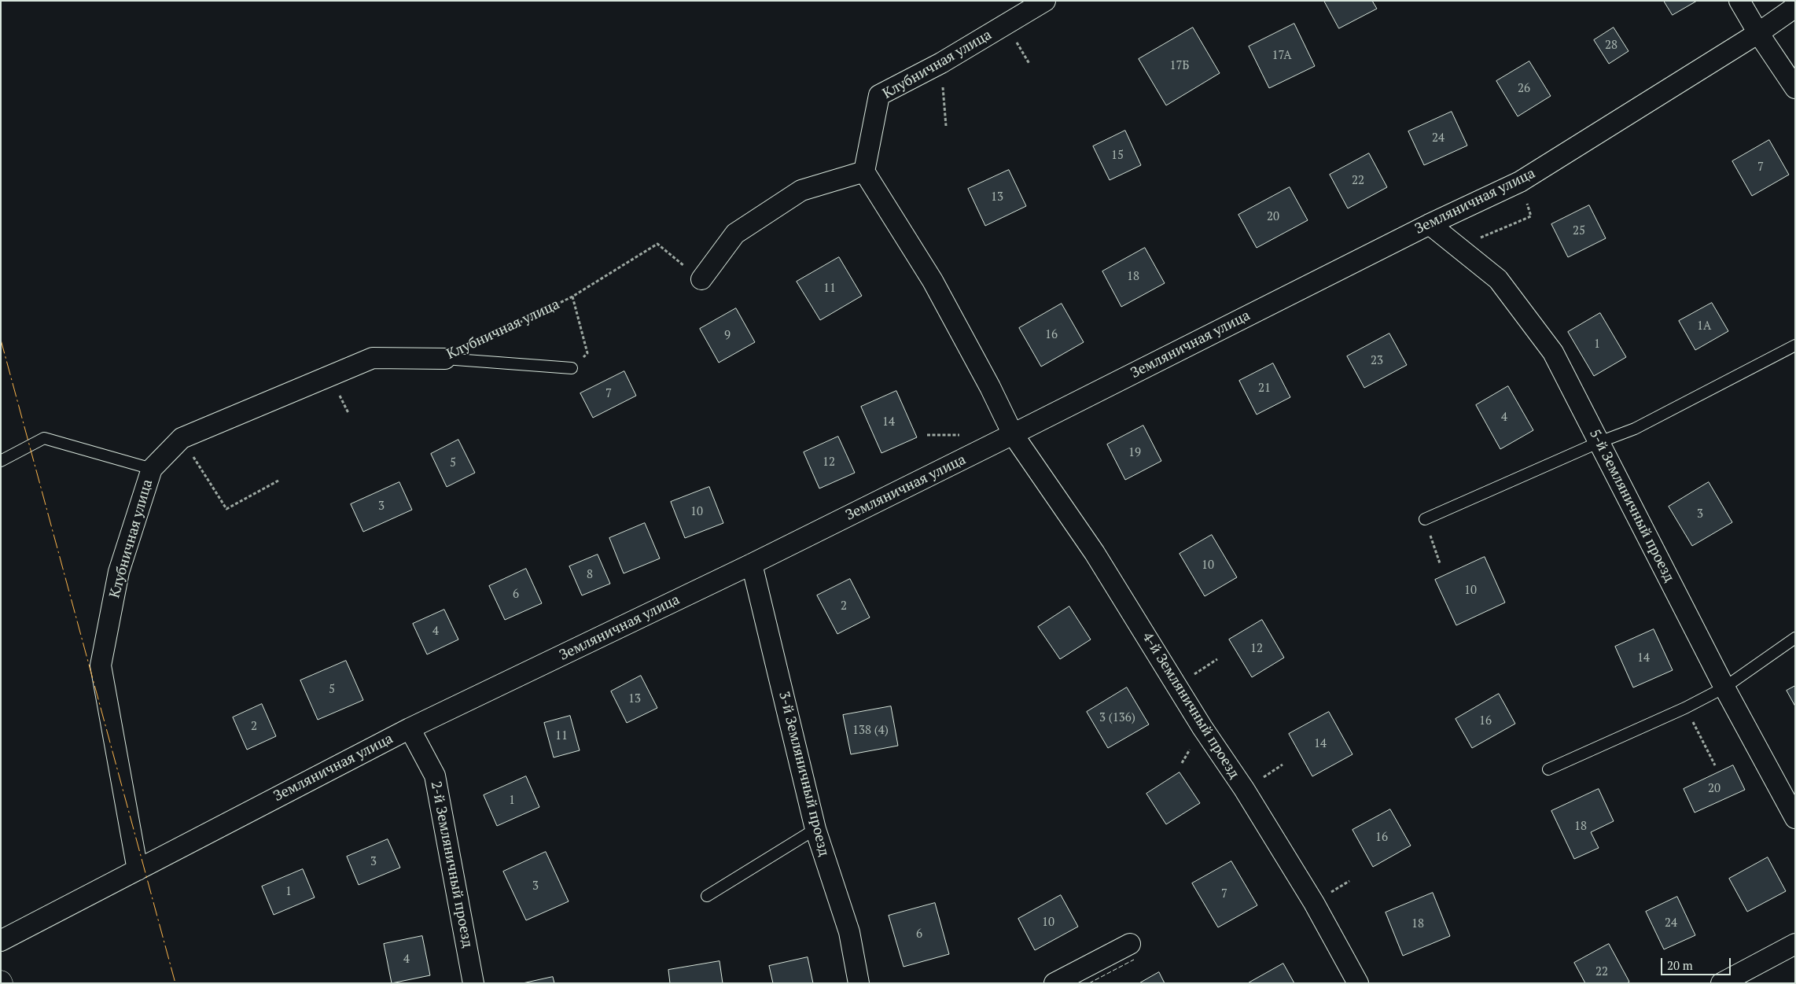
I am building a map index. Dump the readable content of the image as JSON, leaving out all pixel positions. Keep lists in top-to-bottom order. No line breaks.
{"streets":{"street":["Клубничная улица","Земляничная улица","5-й Земляничный проезд","4-й Земляничный проезд","3-й Земляничный проезд","2-й Земляничный проезд"]},"crossings":[["Клубничная улица","Земляничная улица"],["Клубничная улица","4-й Земляничный проезд"],["Земляничная улица","5-й Земляничный проезд"],["Земляничная улица","4-й Земляничный проезд"],["Земляничная улица","3-й Земляничный проезд"],["Земляничная улица","2-й Земляничный проезд"]],"house_numbers":["28","17А","17Б","26","24","15","7","22","13","20","25","18","11","1А","16","9","1","23","21","7","4","14","19","12","5","3","10","3","10","8","10","6","2","4","12","14","5","13","3 (136)","16","2","138 (4)","11","14","20","1","18","16","3","3","1","7","10","24","18","6","4","22"],"scale_bar":"20 m"}
